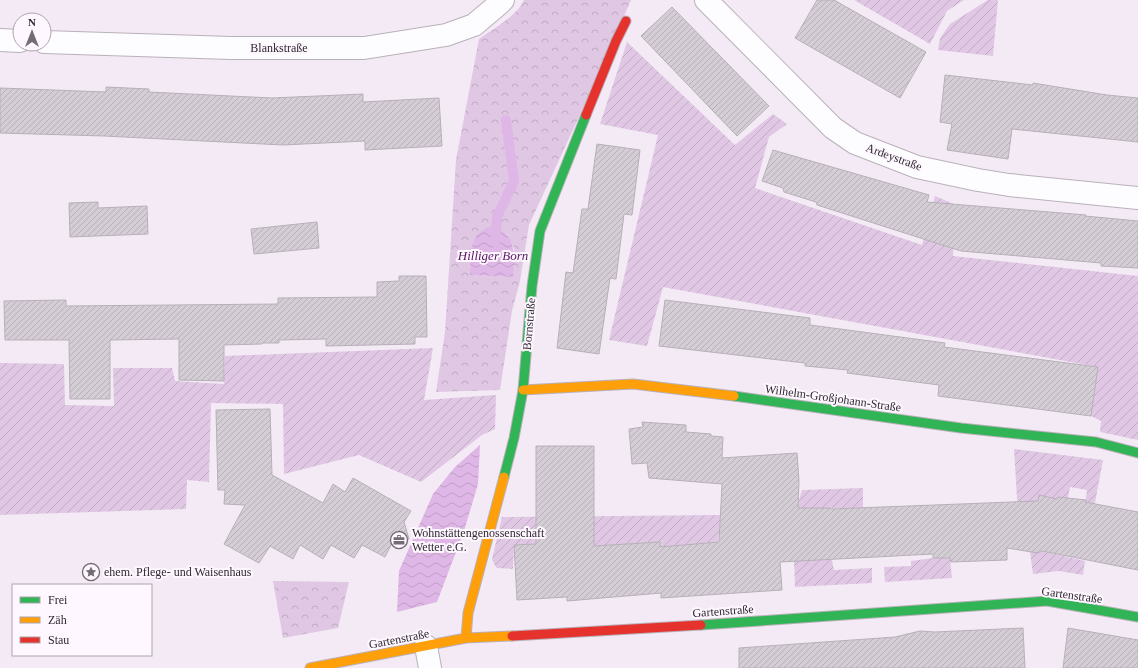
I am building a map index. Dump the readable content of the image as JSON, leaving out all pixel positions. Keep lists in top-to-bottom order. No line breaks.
{"streets":{"street":["Blankstraße","Ardeystraße","Bornstraße","Wilhelm-Großjohann-Straße","Gartenstraße"]},"crossings":[["Bornstraße","Wilhelm-Großjohann-Straße"],["Bornstraße","Gartenstraße"]],"water":["Hilliger Born"],"places":{"office":["Wohnstättengenossenschaft Wetter e.G."],"place":["ehem. Pflege- und Waisenhaus"]},"legend":["Frei","Zäh","Stau"],"north":"top"}
